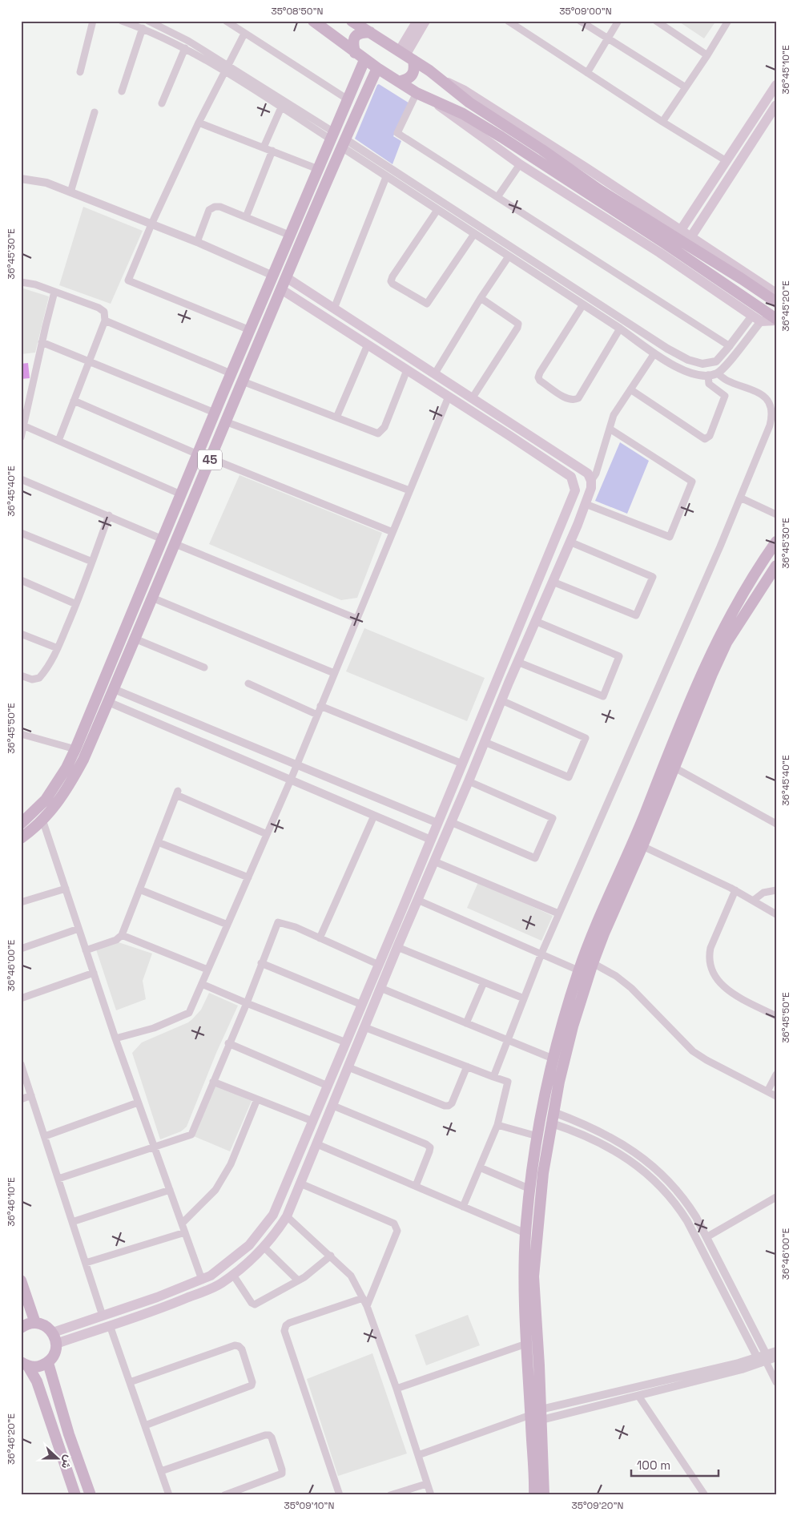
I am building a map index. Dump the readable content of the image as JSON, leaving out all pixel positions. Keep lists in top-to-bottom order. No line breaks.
{"streets":{"main road":["45"]},"scale_bar":"100 m","north":"right","coordinates":["35°08'50\"N","35°09'00\"N","36°45'10\"E","36°45'30\"E","36°45'20\"E","36°45'40\"E","36°45'50\"E","36°46'00\"E","36°46'10\"E","36°46'20\"E","35°09'10\"N","35°09'20\"N"]}
